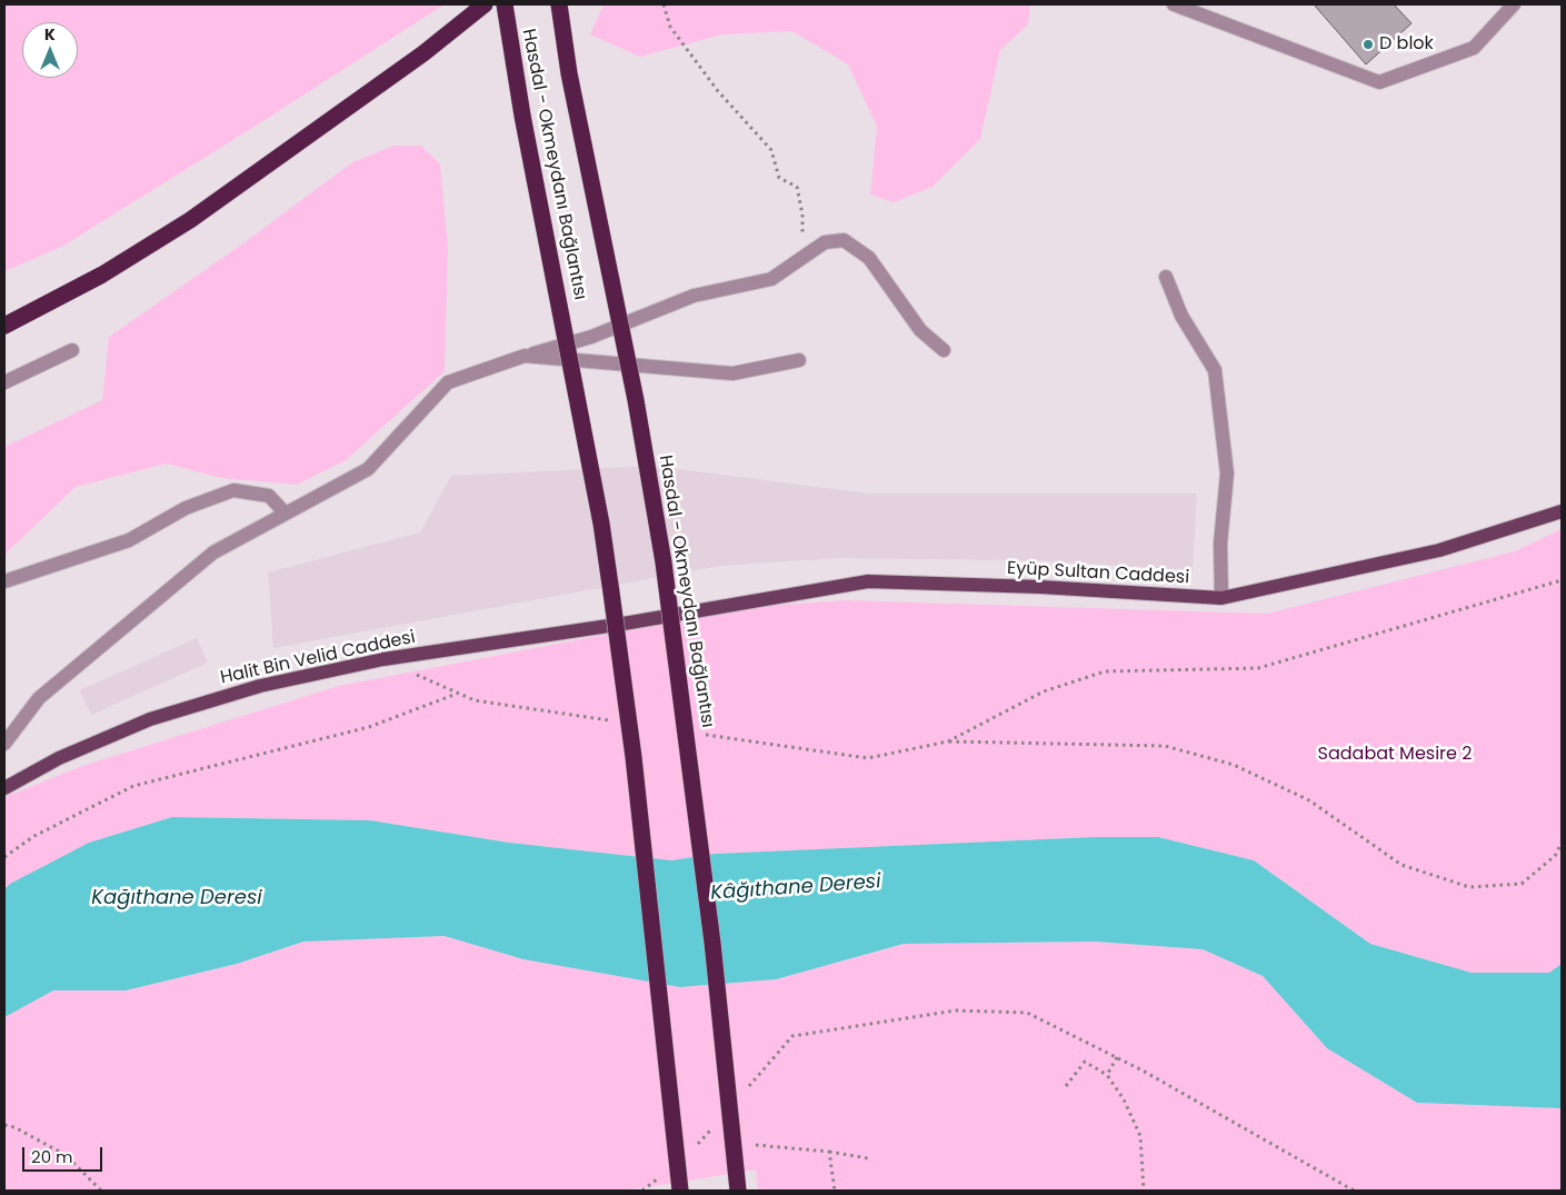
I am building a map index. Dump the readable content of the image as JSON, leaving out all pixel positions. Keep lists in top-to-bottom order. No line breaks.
{"streets":{"highway":["Hasdal - Okmeydanı Bağlantısı"],"main road":["Eyüp Sultan Caddesi","Halit Bin Velid Caddesi"]},"crossings":[["Eyüp Sultan Caddesi","Halit Bin Velid Caddesi"]],"water":["Kâğıthane Deresi","Kağıthane Deresi"],"parks":["Sadabat Mesire 2"],"places":["D blok"],"scale_bar":"20 m","north":"top"}
